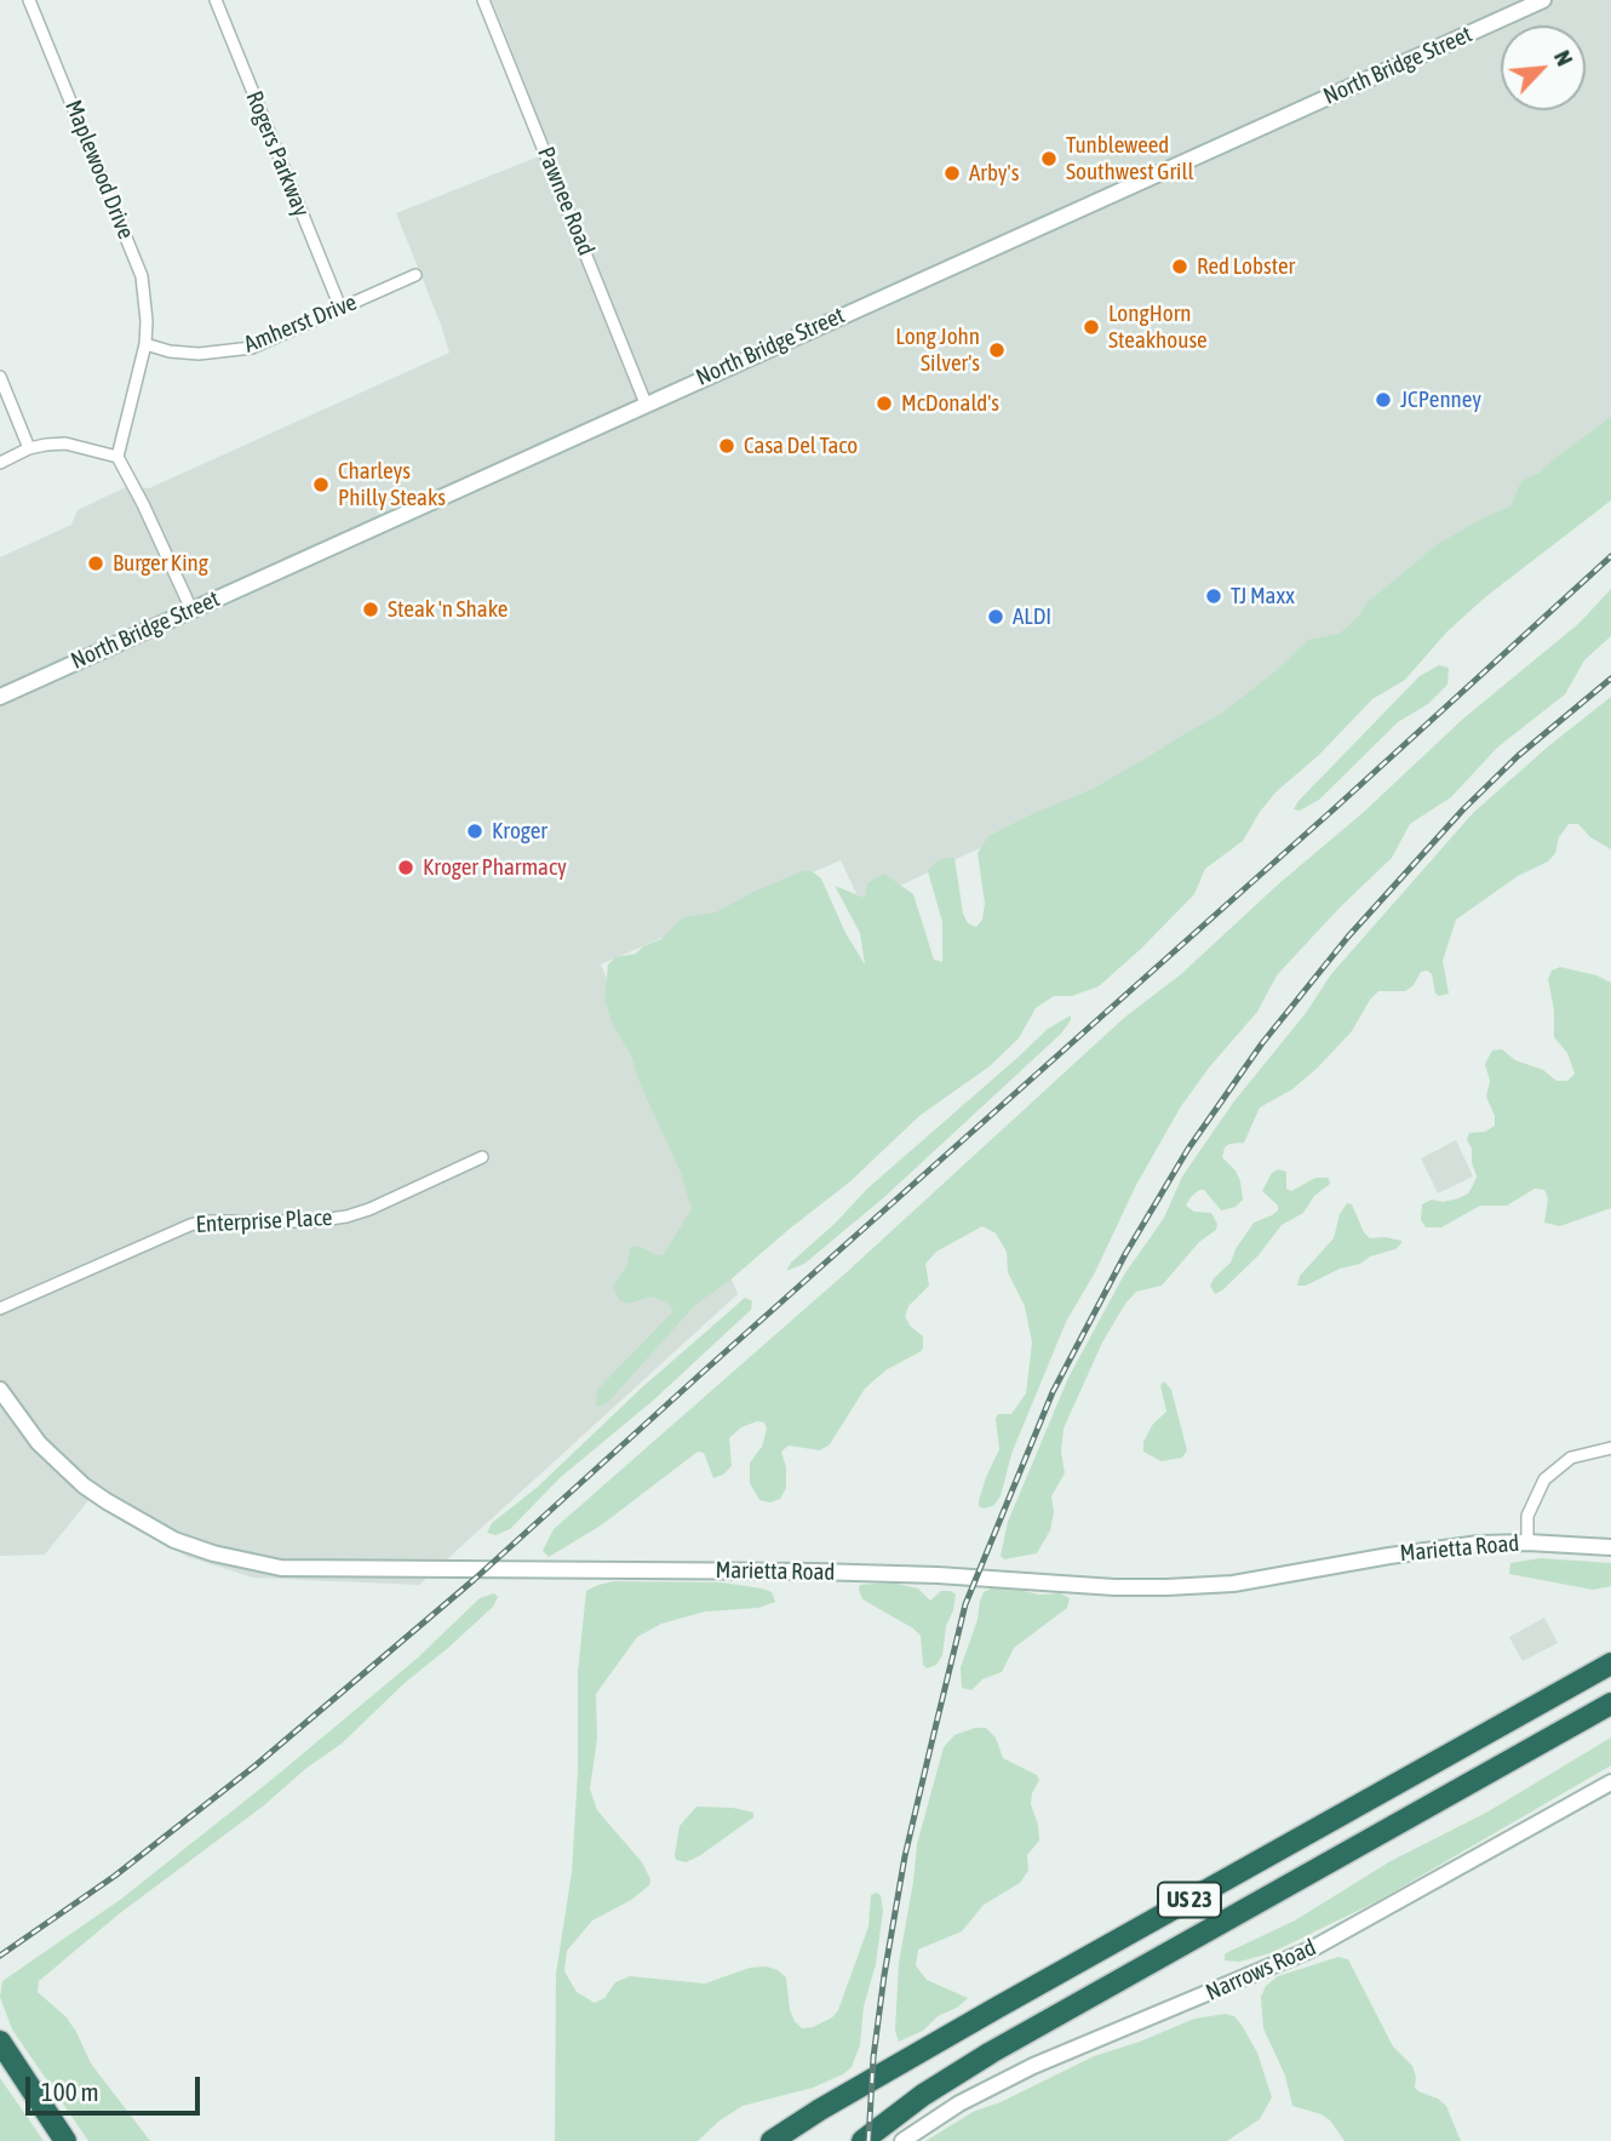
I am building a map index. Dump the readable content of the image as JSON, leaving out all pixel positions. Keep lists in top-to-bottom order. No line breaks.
{"streets":{"highway":["US 23"],"street":["North Bridge Street","Rogers Parkway","Maplewood Drive","Pawnee Road","Amherst Drive","Enterprise Place","Marietta Road","Narrows Road"]},"crossings":[["North Bridge Street","Pawnee Road"],["Rogers Parkway","Amherst Drive"],["Maplewood Drive","Amherst Drive"]],"places":["Tunbleweed Southwest Grill","Arby's","Red Lobster","LongHorn Steakhouse","Long John Silver's","JCPenney","McDonald's","Casa Del Taco","Charleys Philly Steaks","Burger King","TJ Maxx","Steak 'n Shake","ALDI","Kroger","Kroger Pharmacy"],"scale_bar":"100 m","north":"top right"}
